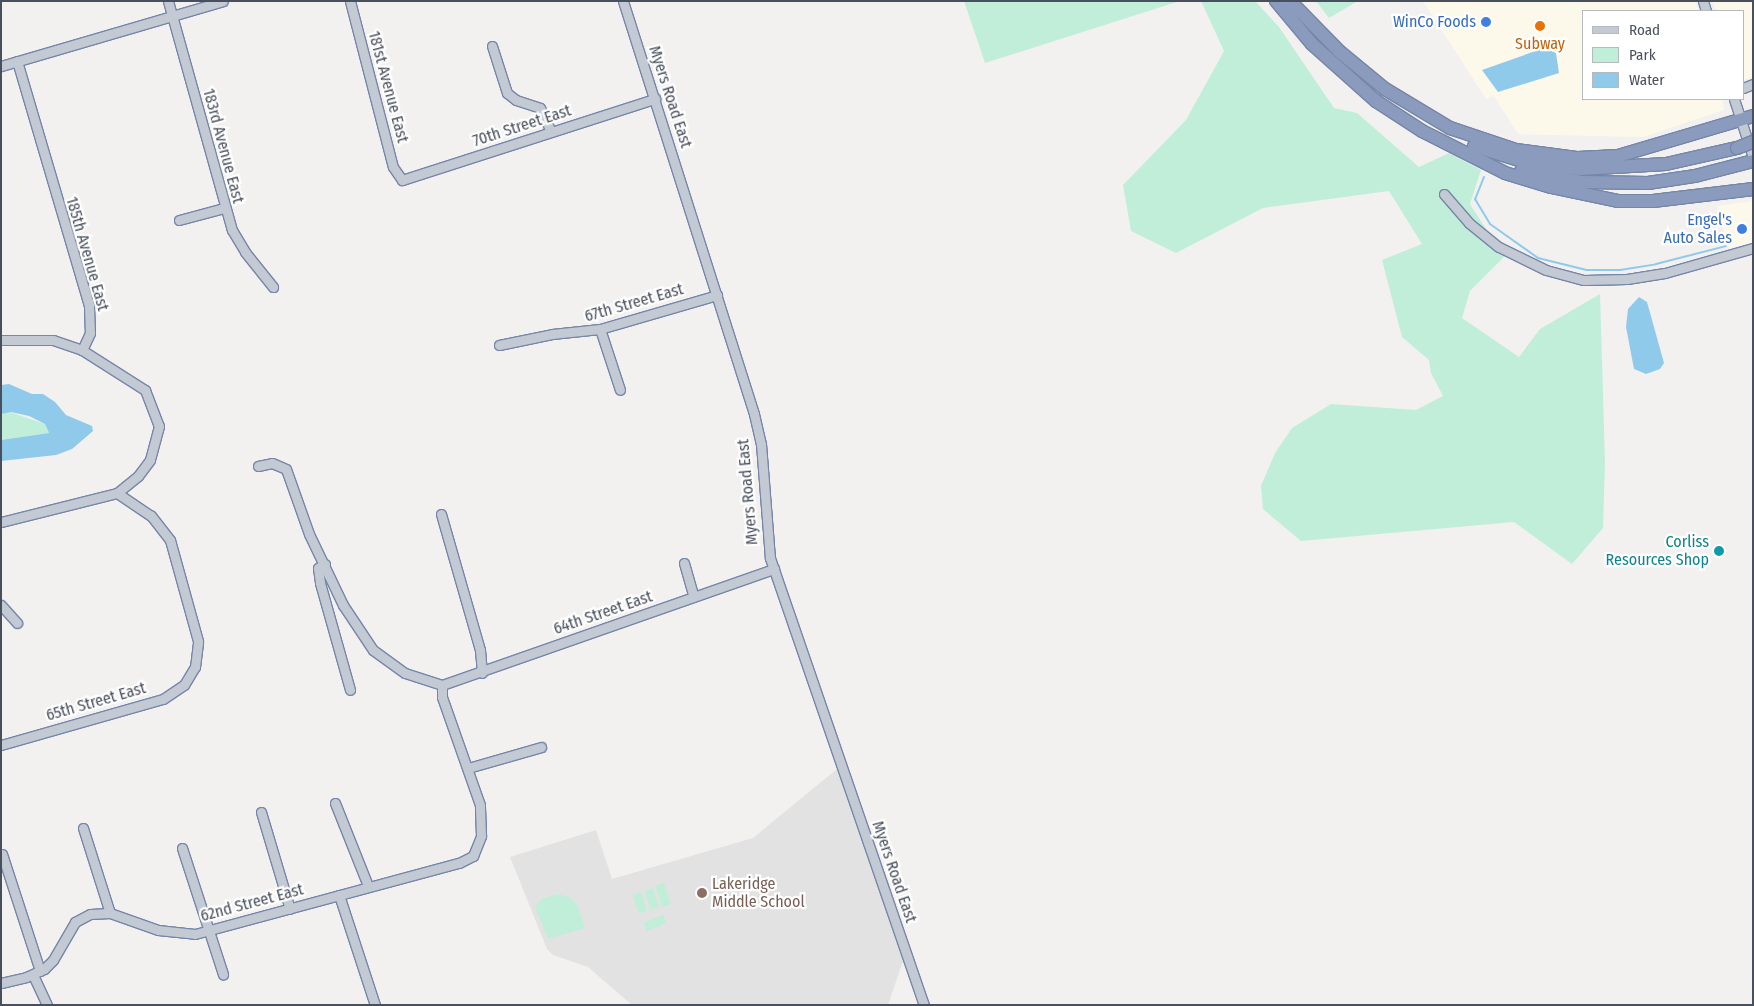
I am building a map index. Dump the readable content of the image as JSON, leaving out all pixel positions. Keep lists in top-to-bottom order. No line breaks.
{"streets":{"street":["181st Avenue East","Myers Road East","70th Street East","183rd Avenue East","185th Avenue East","67th Street East","64th Street East","65th Street East","62nd Street East"]},"crossings":[["181st Avenue East","70th Street East"],["Myers Road East","70th Street East"],["Myers Road East","67th Street East"],["Myers Road East","64th Street East"]],"places":["WinCo Foods","Subway","Engel's Auto Sales","Corliss Resources Shop","Lakeridge Middle School"],"legend":["Road","Park","Water"]}
